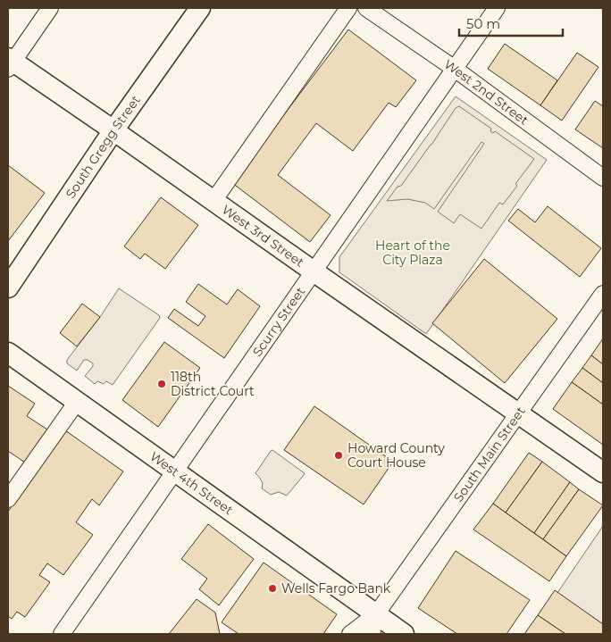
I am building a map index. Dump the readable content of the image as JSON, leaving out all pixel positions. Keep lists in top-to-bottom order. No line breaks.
{"streets":{"main road":["South Gregg Street","West 3rd Street","West 4th Street"],"street":["West 2nd Street","Scurry Street","South Main Street"]},"crossings":[["West 2nd Street","Scurry Street"],["South Gregg Street","West 3rd Street"],["West 3rd Street","Scurry Street"],["West 3rd Street","South Main Street"],["Scurry Street","West 4th Street"],["South Main Street","West 4th Street"]],"parks":["Heart of the City Plaza"],"places":["118th District Court","Howard County Court House","Wells Fargo Bank"],"scale_bar":"50 m"}
